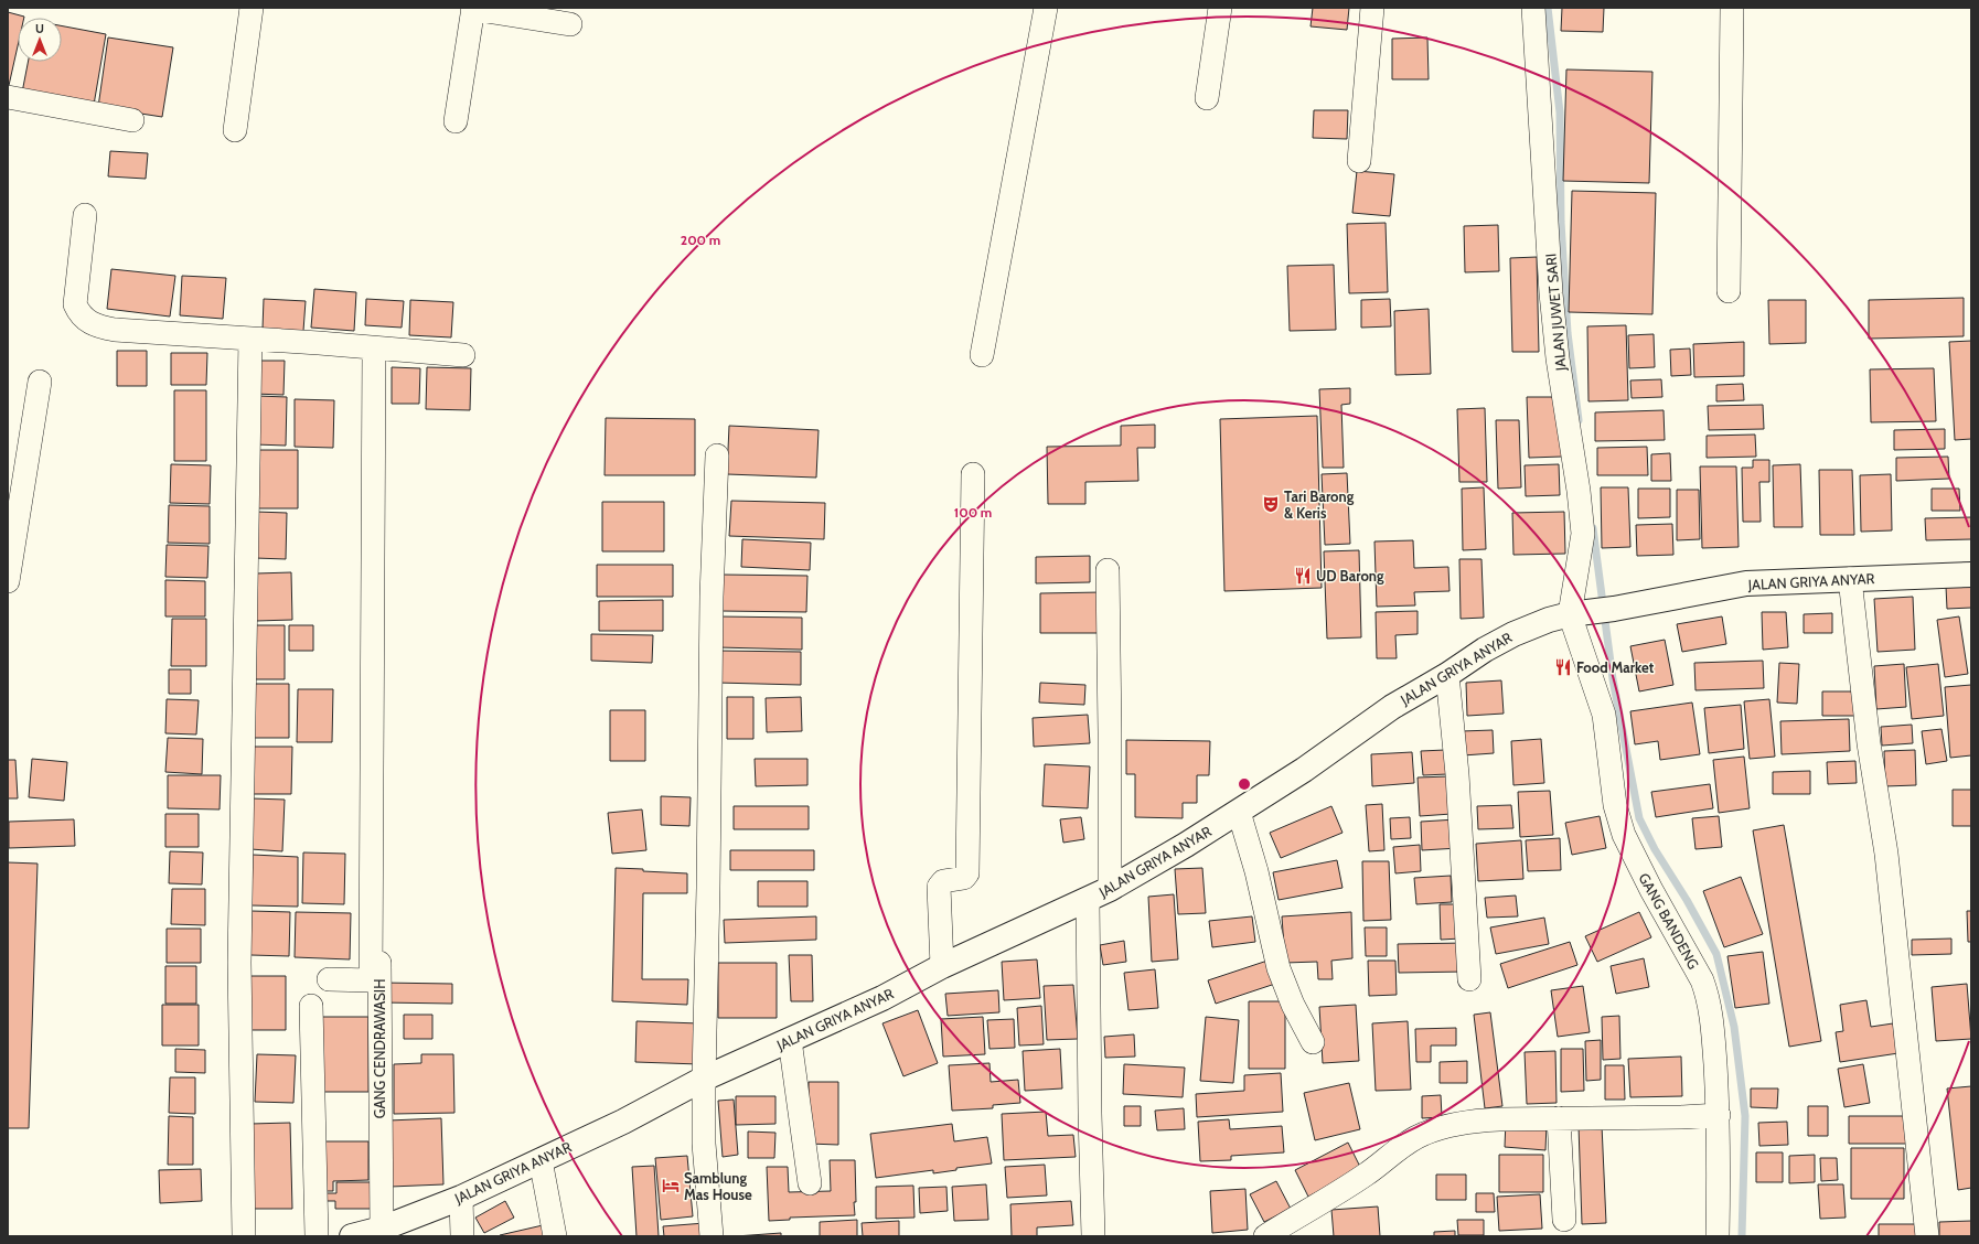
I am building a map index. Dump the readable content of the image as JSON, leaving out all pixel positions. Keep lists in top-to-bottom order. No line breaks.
{"streets":{"street":["JALAN JUWET SARI","JALAN GRIYA ANYAR","GANG BANDENG","GANG CENDRAWASIH"]},"crossings":[["JALAN JUWET SARI","JALAN GRIYA ANYAR"],["JALAN JUWET SARI","GANG BANDENG"],["JALAN GRIYA ANYAR","GANG BANDENG"],["JALAN GRIYA ANYAR","GANG CENDRAWASIH"]],"places":{"theatre":["Tari Barong & Keris"],"restaurant":["UD Barong","Food Market"],"hotel":["Samblung Mas House"]},"north":"top","rings":["200 m","100 m"]}
